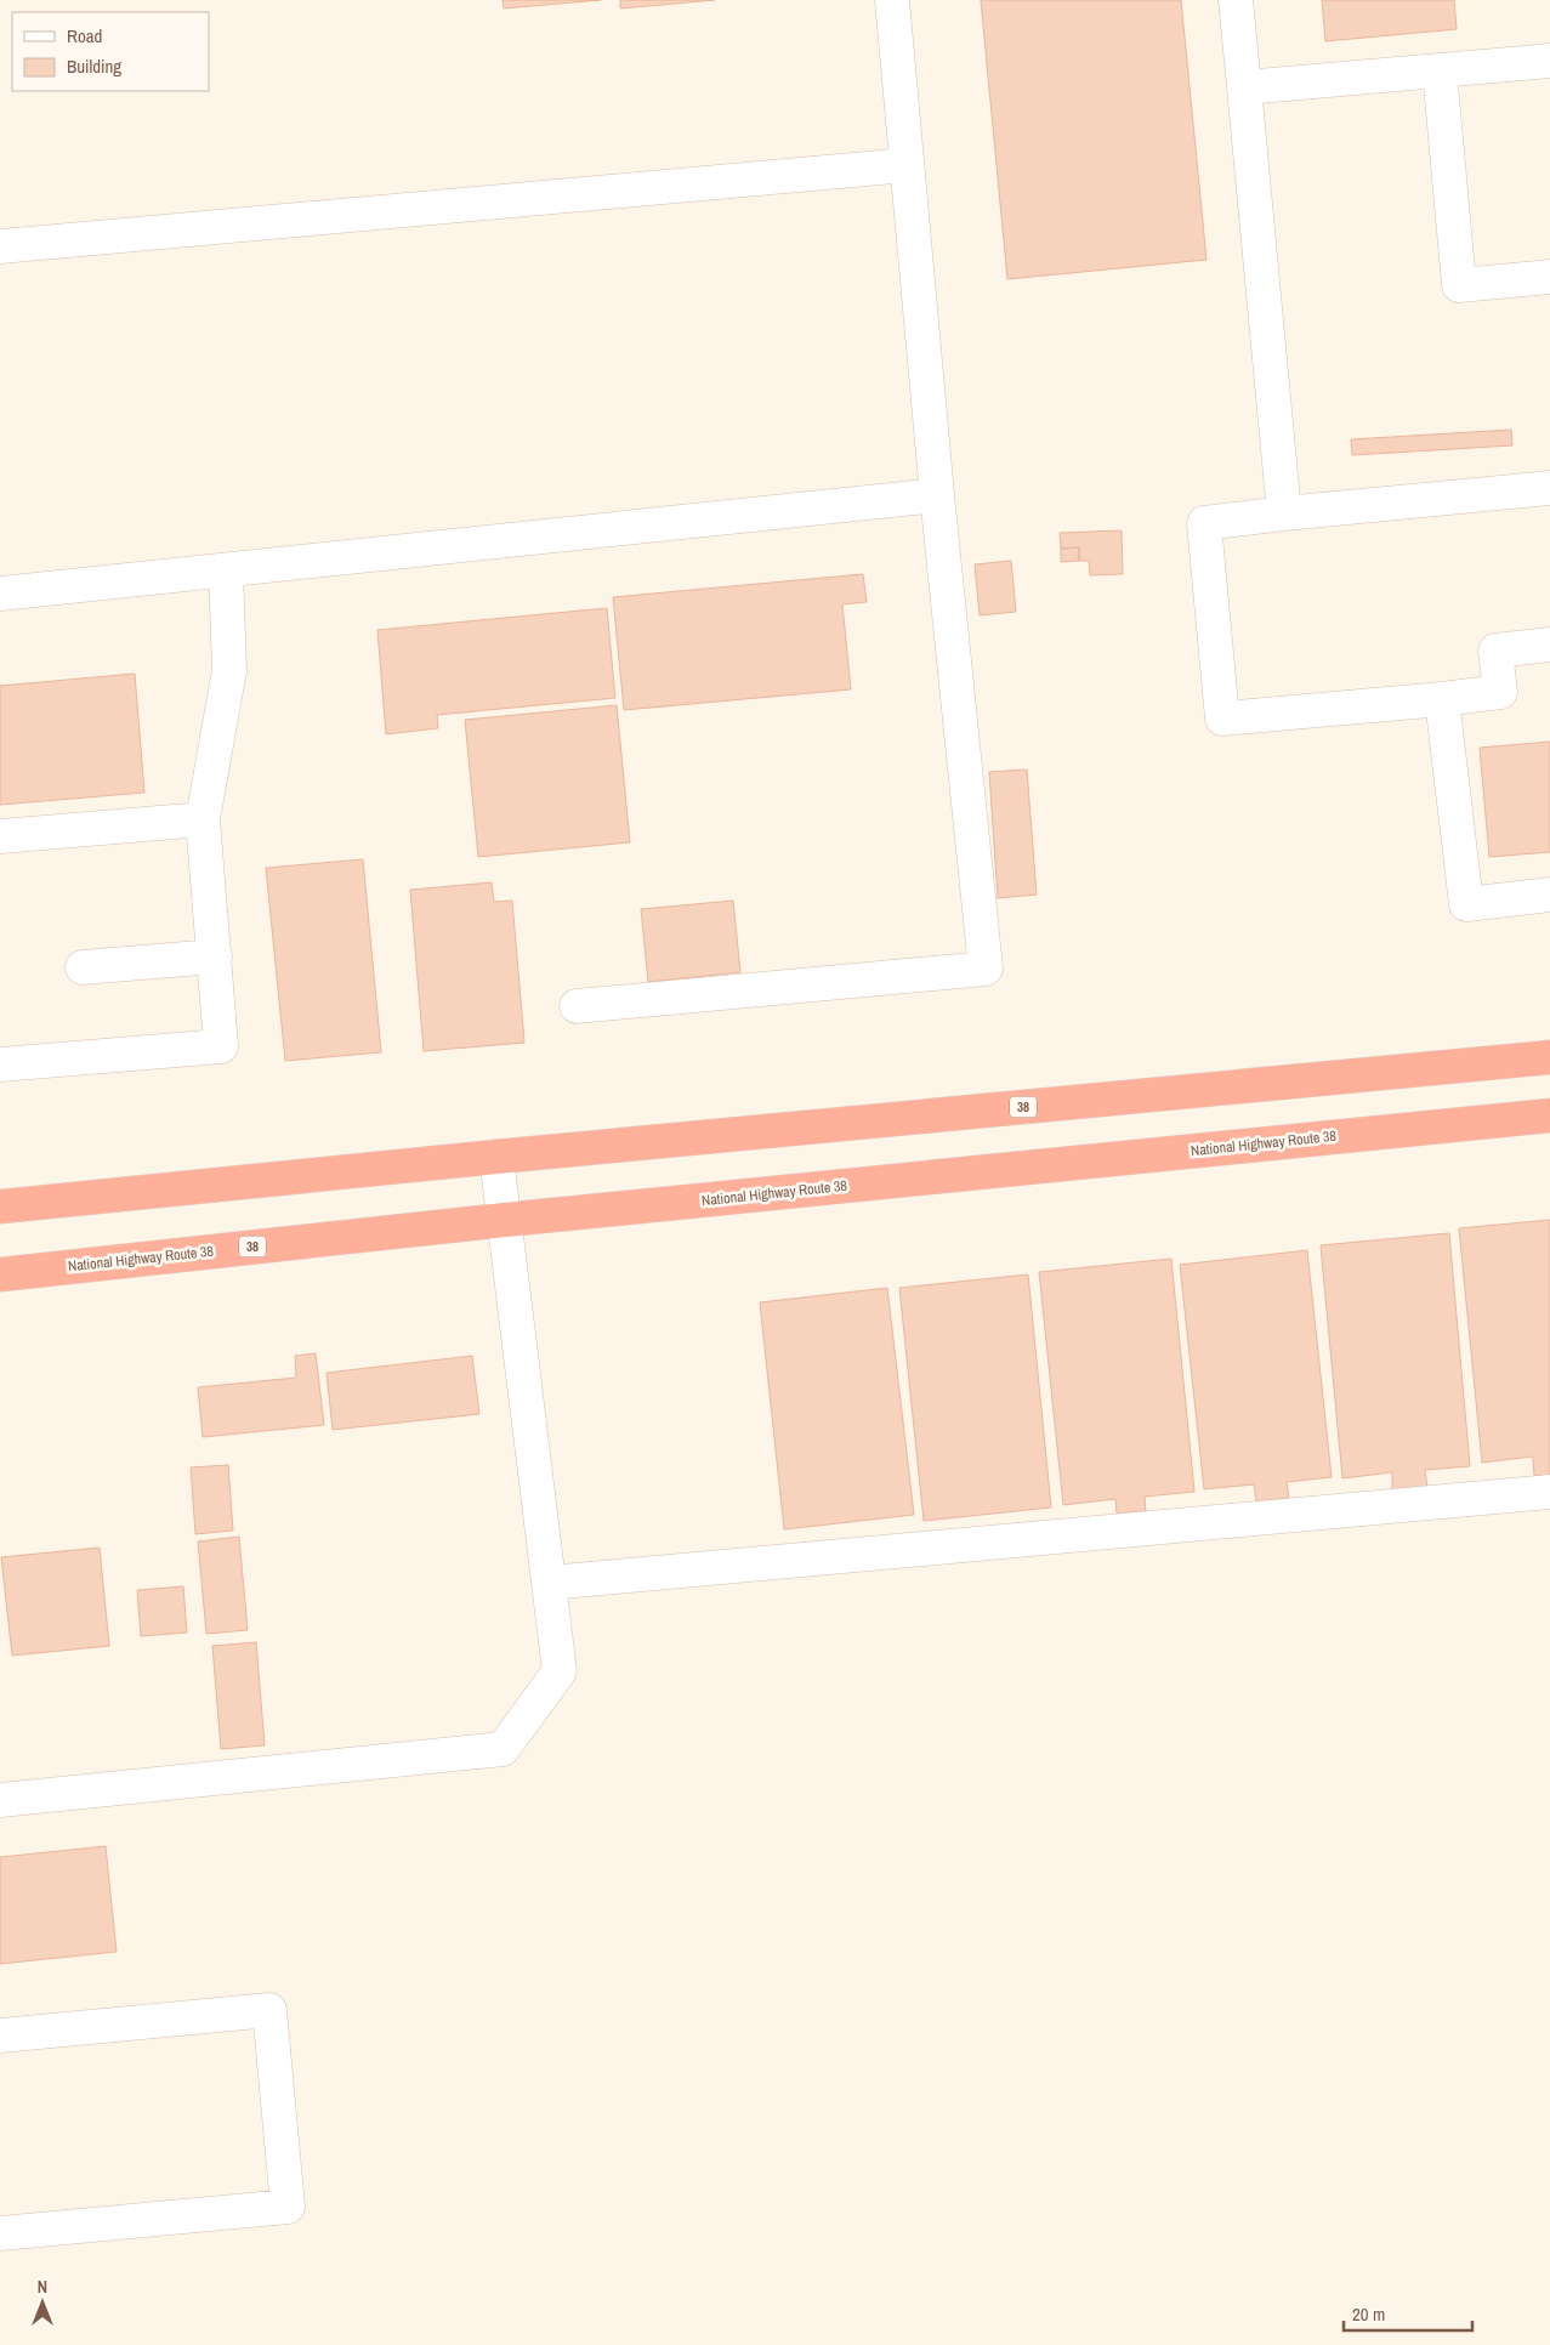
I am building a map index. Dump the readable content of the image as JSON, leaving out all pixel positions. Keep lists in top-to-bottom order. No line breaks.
{"streets":{"highway":["38","National Highway Route 38"]},"legend":["Road","Building"],"scale_bar":"20 m","north":"top"}
